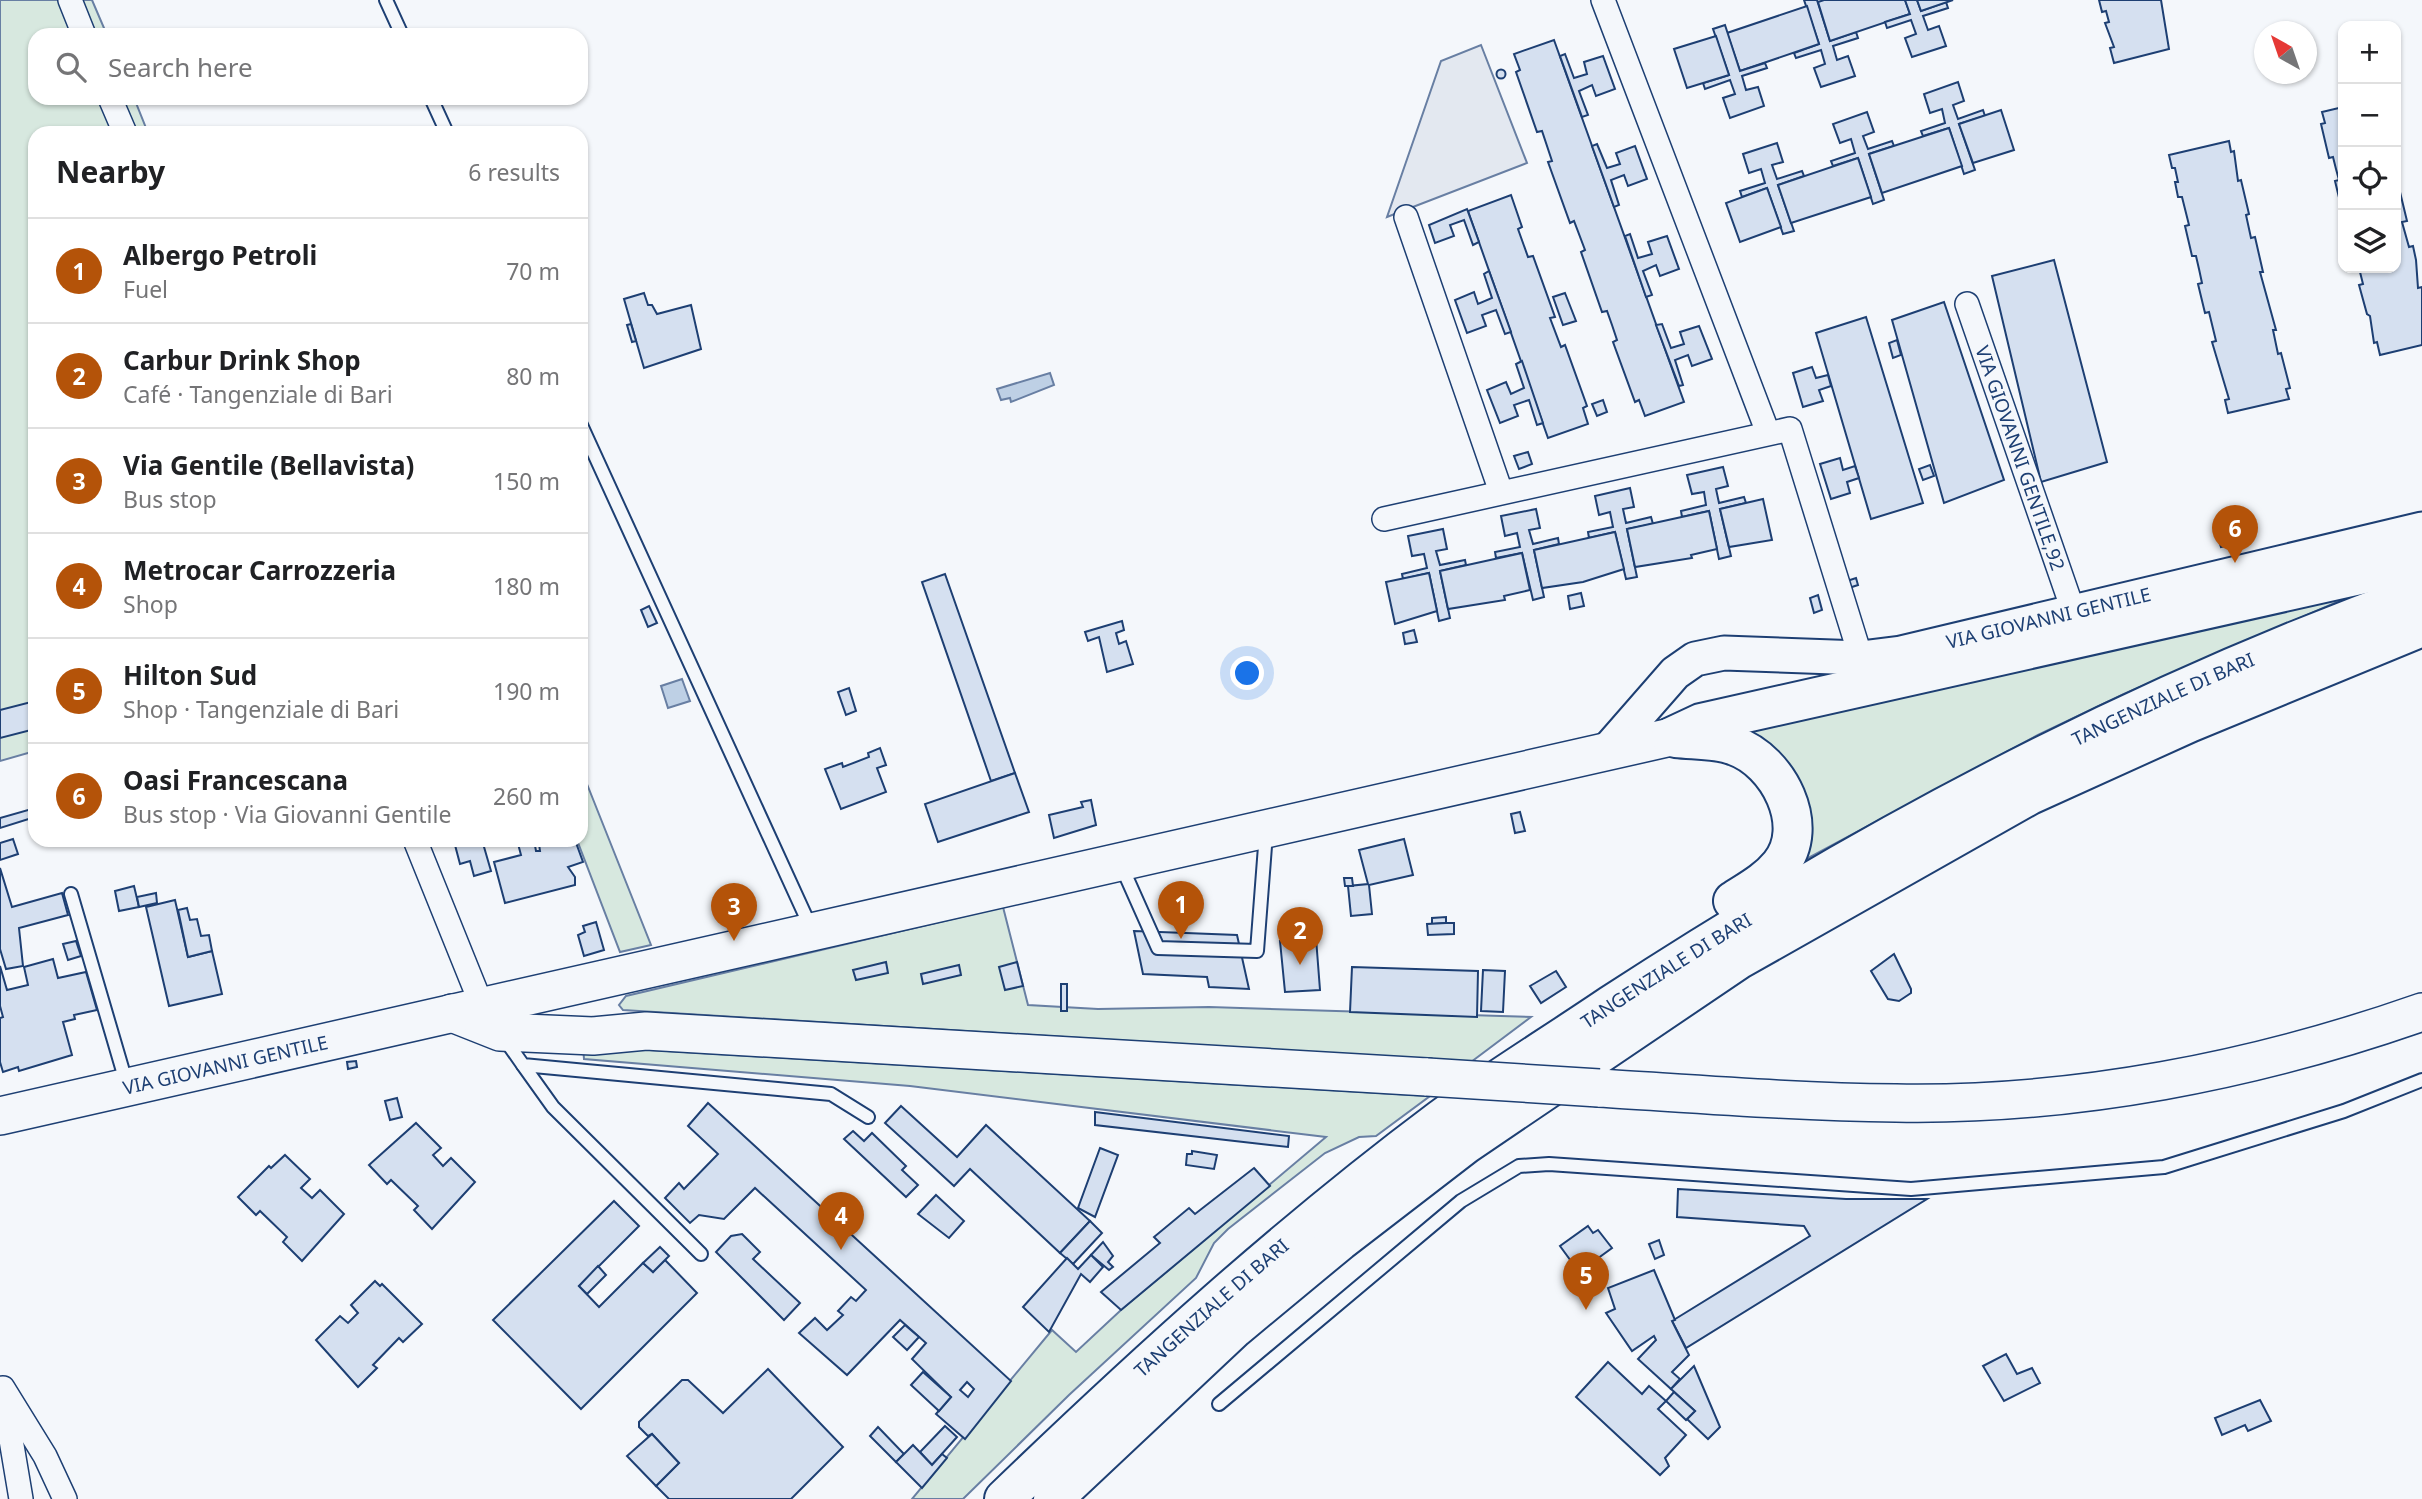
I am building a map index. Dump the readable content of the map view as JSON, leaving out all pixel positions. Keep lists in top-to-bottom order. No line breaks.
{"streets":{"highway":["TANGENZIALE DI BARI"],"main road":["VIA GIOVANNI GENTILE"],"street":["VIA GIOVANNI GENTILE,92"]},"crossings":[["VIA GIOVANNI GENTILE,92","VIA GIOVANNI GENTILE"]],"north":"top left","page":{"map_buttons":["+","−"],"search":"Search here","heading":["Nearby","6 results"],"list":[{"mark":"1","name":"Albergo Petroli","note":"Fuel","value":"70 m"},{"mark":"2","name":"Carbur Drink Shop","note":"Café · Tangenziale di Bari","value":"80 m"},{"mark":"3","name":"Via Gentile (Bellavista)","note":"Bus stop","value":"150 m"},{"mark":"4","name":"Metrocar Carrozzeria","note":"Shop","value":"180 m"},{"mark":"5","name":"Hilton Sud","note":"Shop · Tangenziale di Bari","value":"190 m"},{"mark":"6","name":"Oasi Francescana","note":"Bus stop · Via Giovanni Gentile","value":"260 m"}],"pins":["6","1","3","2","4","5"]}}
